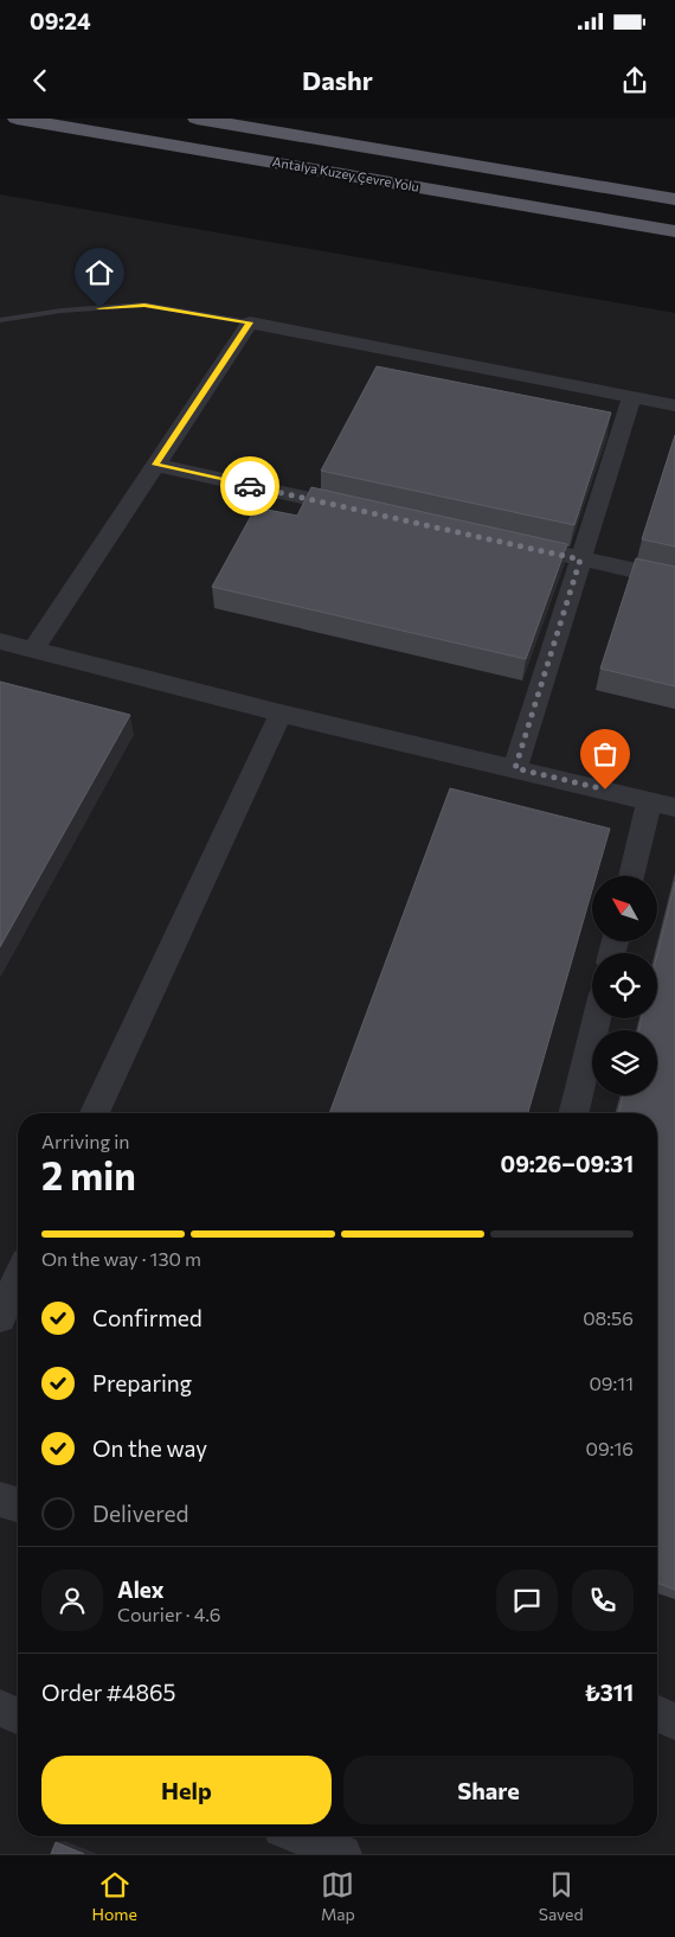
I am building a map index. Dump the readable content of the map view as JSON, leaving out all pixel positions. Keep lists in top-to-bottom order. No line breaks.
{"streets":{"highway":["Antalya Kuzey Çevre Yolu"]},"north":"top left","page":{"status":"09:24","header":"Dashr","heading":["2 min","Arriving in","09:26–09:31"],"panel":["Alex","Courier · 4.6","Order #4865","₺311"],"bar":"On the way · 130 m","list":[["Confirmed","08:56"],["Preparing","09:11"],["On the way","09:16"],"Delivered"],"buttons":["Help","Share"],"tabs":["Home","Map","Saved"]}}
